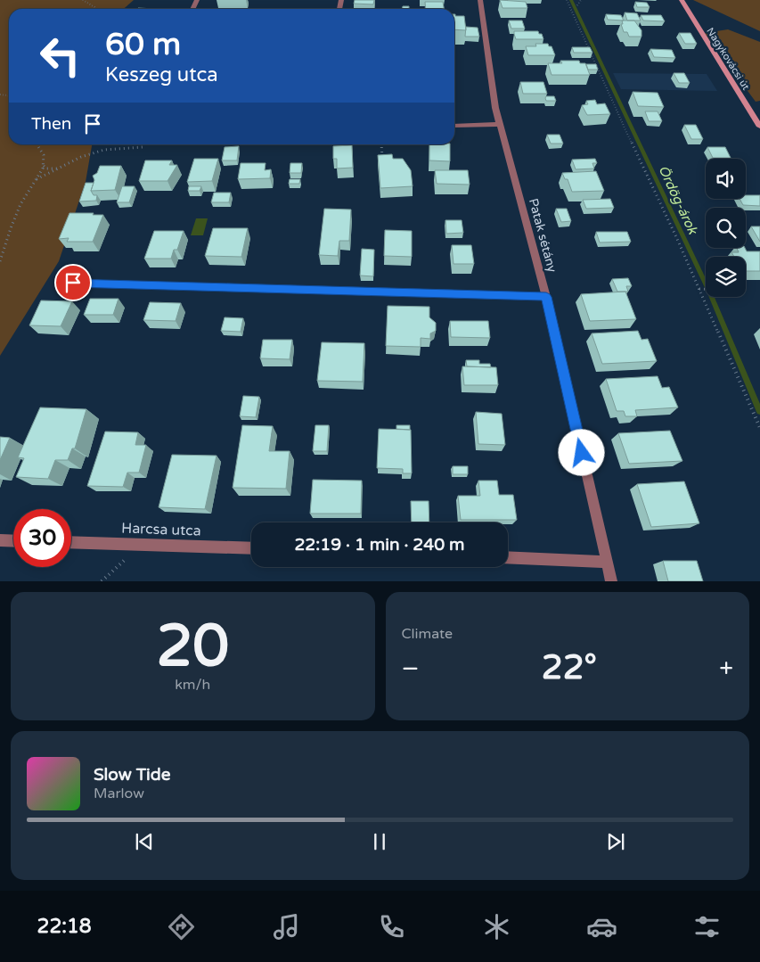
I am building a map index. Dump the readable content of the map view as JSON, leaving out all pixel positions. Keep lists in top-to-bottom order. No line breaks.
{"streets":{"street":["Nagykovácsi út","Patak sétány","Harcsa utca"]},"water":["Ördög-árok"],"page":{"turn":["60 m","Keszeg utca"],"then":"Then","limit":"30","trip":"22:19 · 1 min · 240 m","tile":[["20","km/h"],"Climate"],"heat":["−","22°","+"],"song":["Slow Tide","Marlow"],"tabs":"22:18"}}
